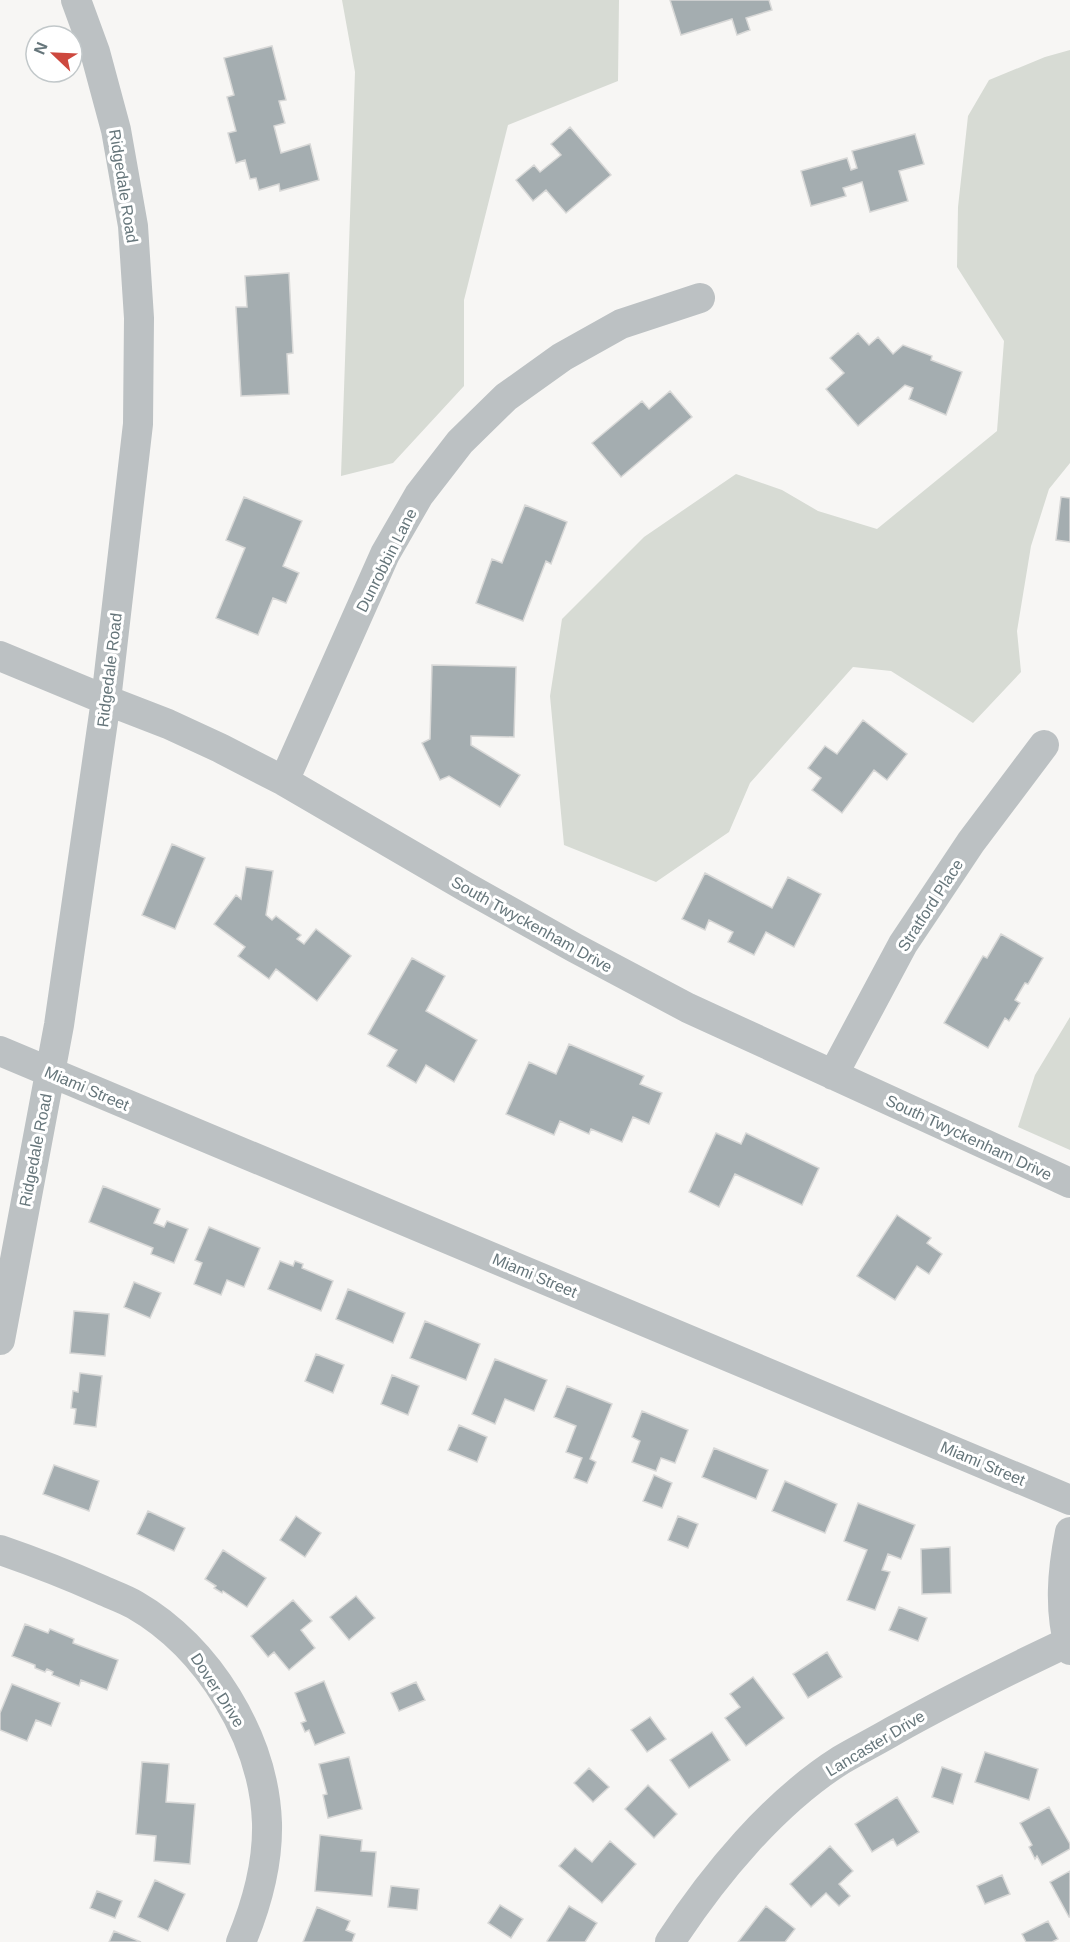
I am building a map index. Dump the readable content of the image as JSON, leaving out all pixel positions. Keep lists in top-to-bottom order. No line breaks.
{"streets":{"street":["Ridgedale Road","Dunrobbin Lane","Stratford Place","South Twyckenham Drive","Miami Street","Dover Drive","Lancaster Drive"]},"crossings":[["Ridgedale Road","South Twyckenham Drive"],["Ridgedale Road","Miami Street"],["Dunrobbin Lane","South Twyckenham Drive"],["Stratford Place","South Twyckenham Drive"]],"north":"top left"}
